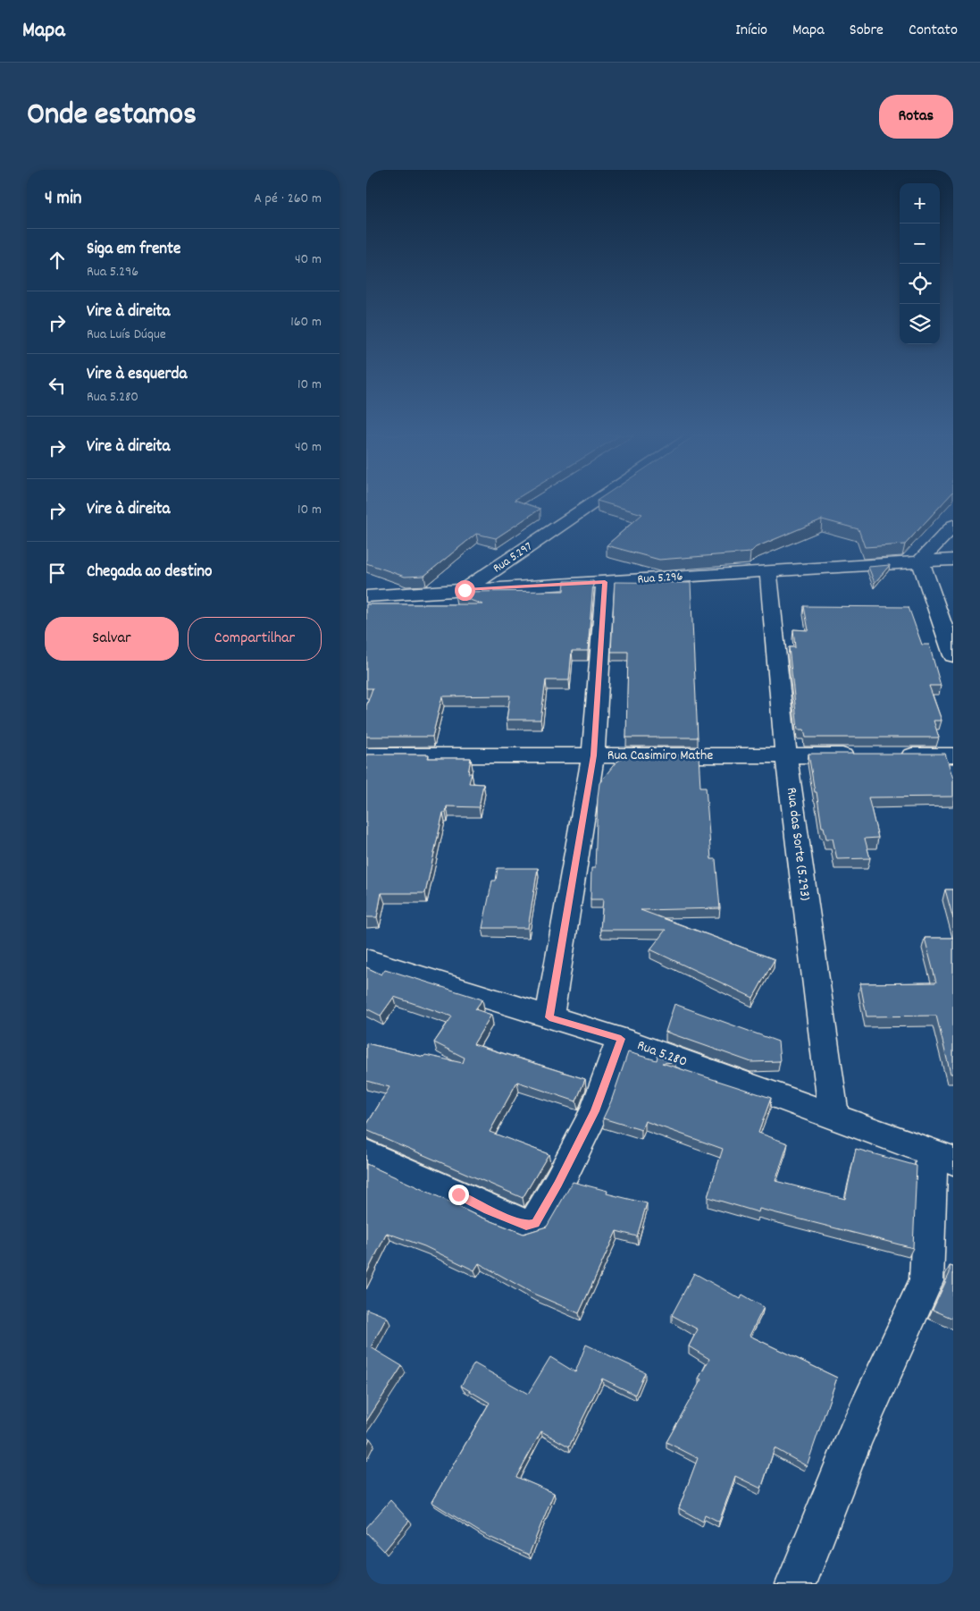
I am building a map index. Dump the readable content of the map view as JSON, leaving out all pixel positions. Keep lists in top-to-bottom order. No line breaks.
{"streets":{"street":["Rua 5.297","Rua 5.296","Rua Casimiro Mathe","Rua das Sorte (5.293)","Rua 5.280"]},"crossings":[["Rua 5.297","Rua 5.296"],["Rua 5.296","Rua das Sorte (5.293)"],["Rua Casimiro Mathe","Rua das Sorte (5.293)"],["Rua das Sorte (5.293)","Rua 5.280"]],"page":{"header":"Mapa","nav":["Início","Mapa","Sobre","Contato"],"title":"Onde estamos","buttons":["Rotas",["Salvar","Compartilhar"]],"heading":["4 min","A pé · 260 m"],"map_buttons":["+","−"],"list":[["Siga em frente","Rua 5.296","40 m"],["Vire à direita","Rua Luís Dúque","160 m"],["Vire à esquerda","Rua 5.280","10 m"],["Vire à direita","40 m"],["Vire à direita","10 m"],"Chegada ao destino"]}}
